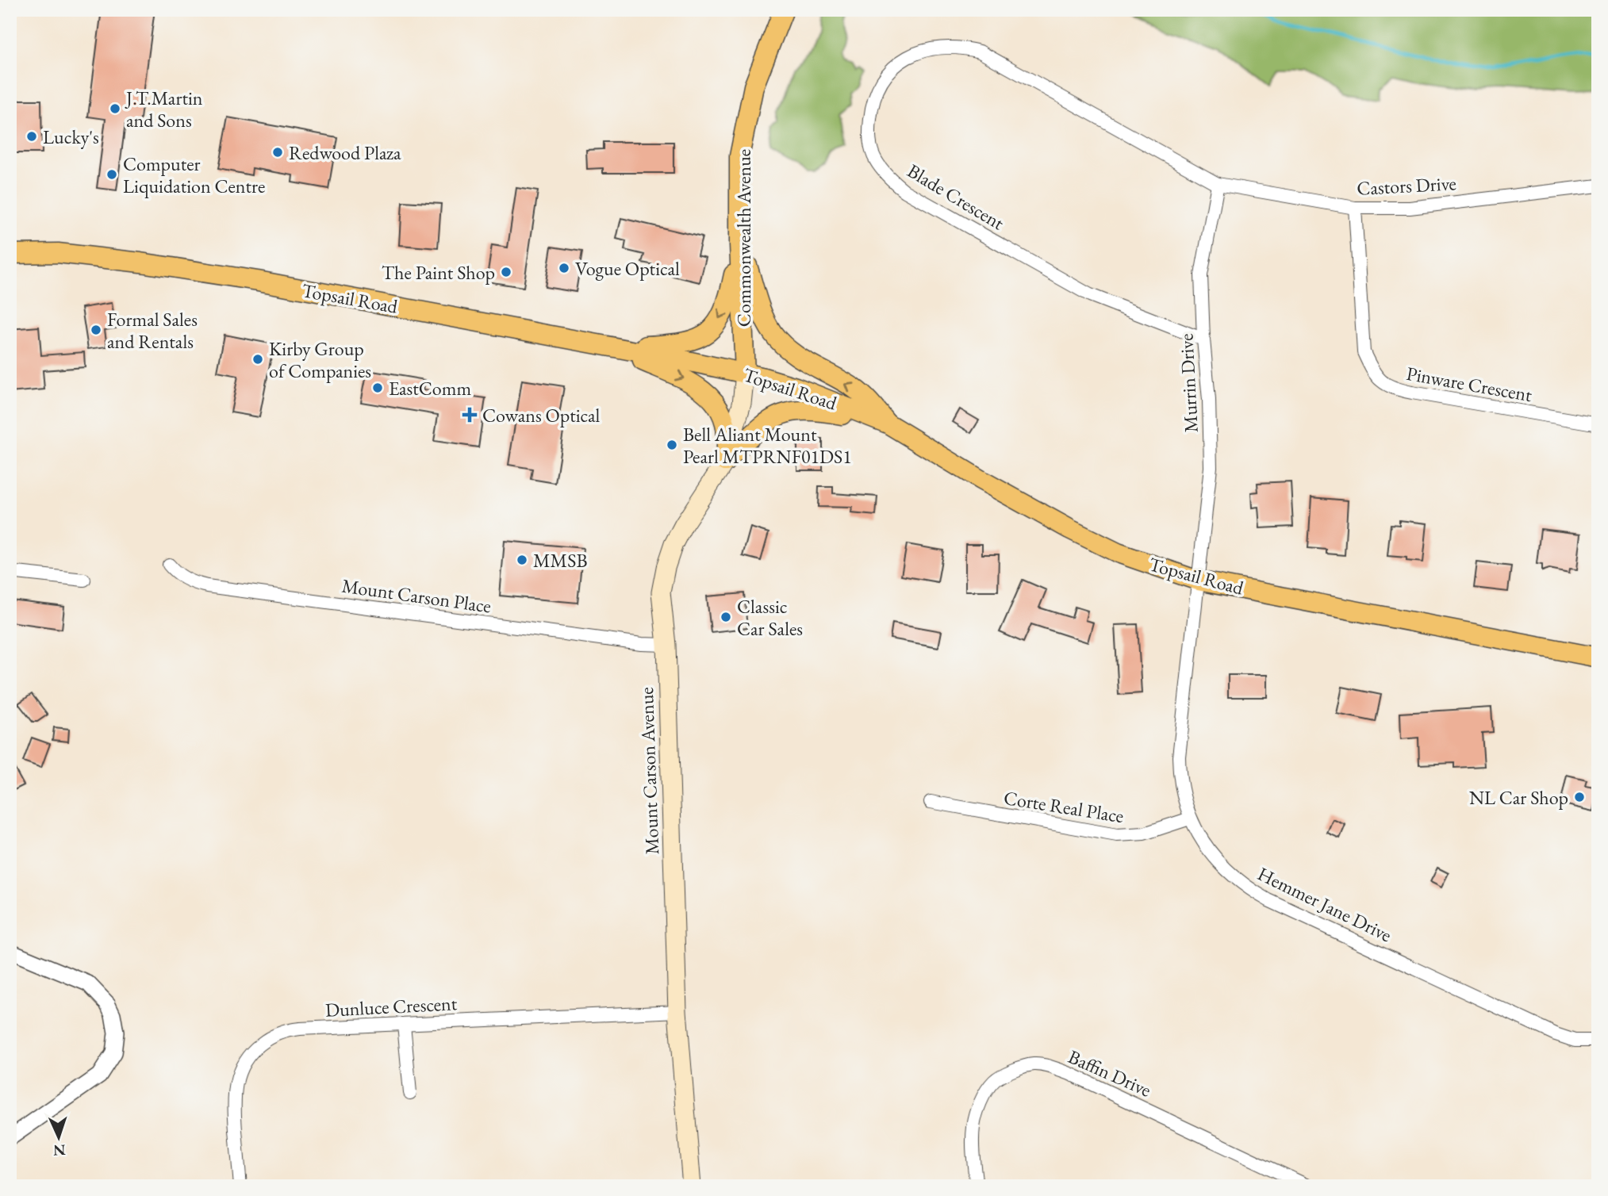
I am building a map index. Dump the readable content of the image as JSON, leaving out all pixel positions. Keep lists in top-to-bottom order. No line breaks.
{"streets":{"main road":["Commonwealth Avenue","Topsail Road","Mount Carson Avenue"],"street":["Castors Drive","Blade Crescent","Murrin Drive","Pinware Crescent","Mount Carson Place","Corte Real Place","Hemmer Jane Drive","Dunluce Crescent","Baffin Drive"]},"crossings":[["Castors Drive","Blade Crescent"],["Castors Drive","Murrin Drive"],["Castors Drive","Pinware Crescent"],["Blade Crescent","Murrin Drive"],["Commonwealth Avenue","Topsail Road"],["Commonwealth Avenue","Mount Carson Avenue"],["Topsail Road","Murrin Drive"],["Topsail Road","Mount Carson Avenue"],["Topsail Road","Hemmer Jane Drive"],["Murrin Drive","Hemmer Jane Drive"],["Mount Carson Place","Mount Carson Avenue"],["Mount Carson Avenue","Dunluce Crescent"],["Corte Real Place","Hemmer Jane Drive"]],"places":{"other":["J.T.Martin and Sons","Lucky's","Redwood Plaza","Computer Liquidation Centre","Vogue Optical","The Paint Shop","Formal Sales and Rentals","Kirby Group of Companies","EastComm","Bell Aliant Mount Pearl MTPRNF01DS1","MMSB","Classic Car Sales","NL Car Shop"],"health":["Cowans Optical"]},"north":"bottom"}
